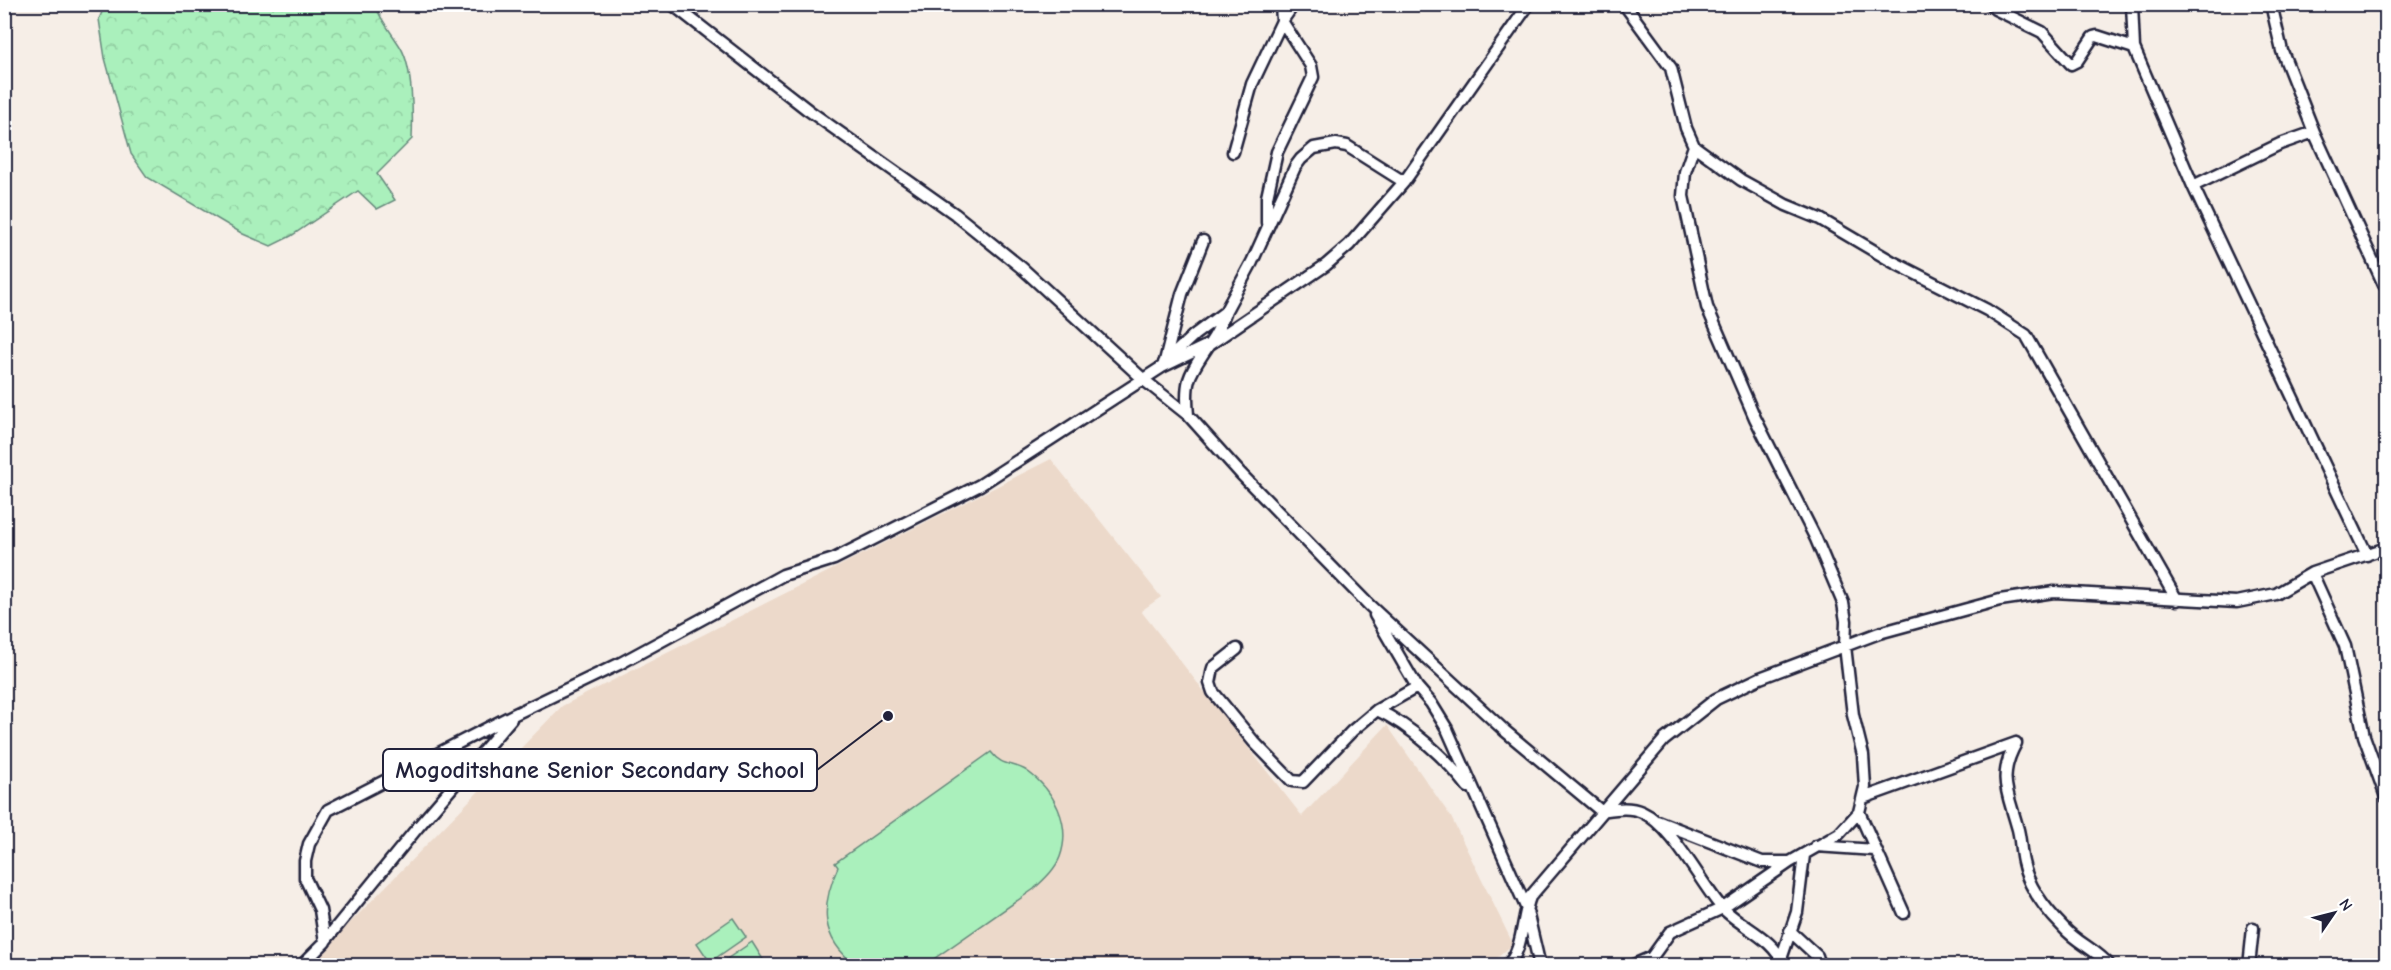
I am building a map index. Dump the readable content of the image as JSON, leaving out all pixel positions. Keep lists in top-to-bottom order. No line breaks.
{"places":["Mogoditshane Senior Secondary School"],"north":"top right"}
